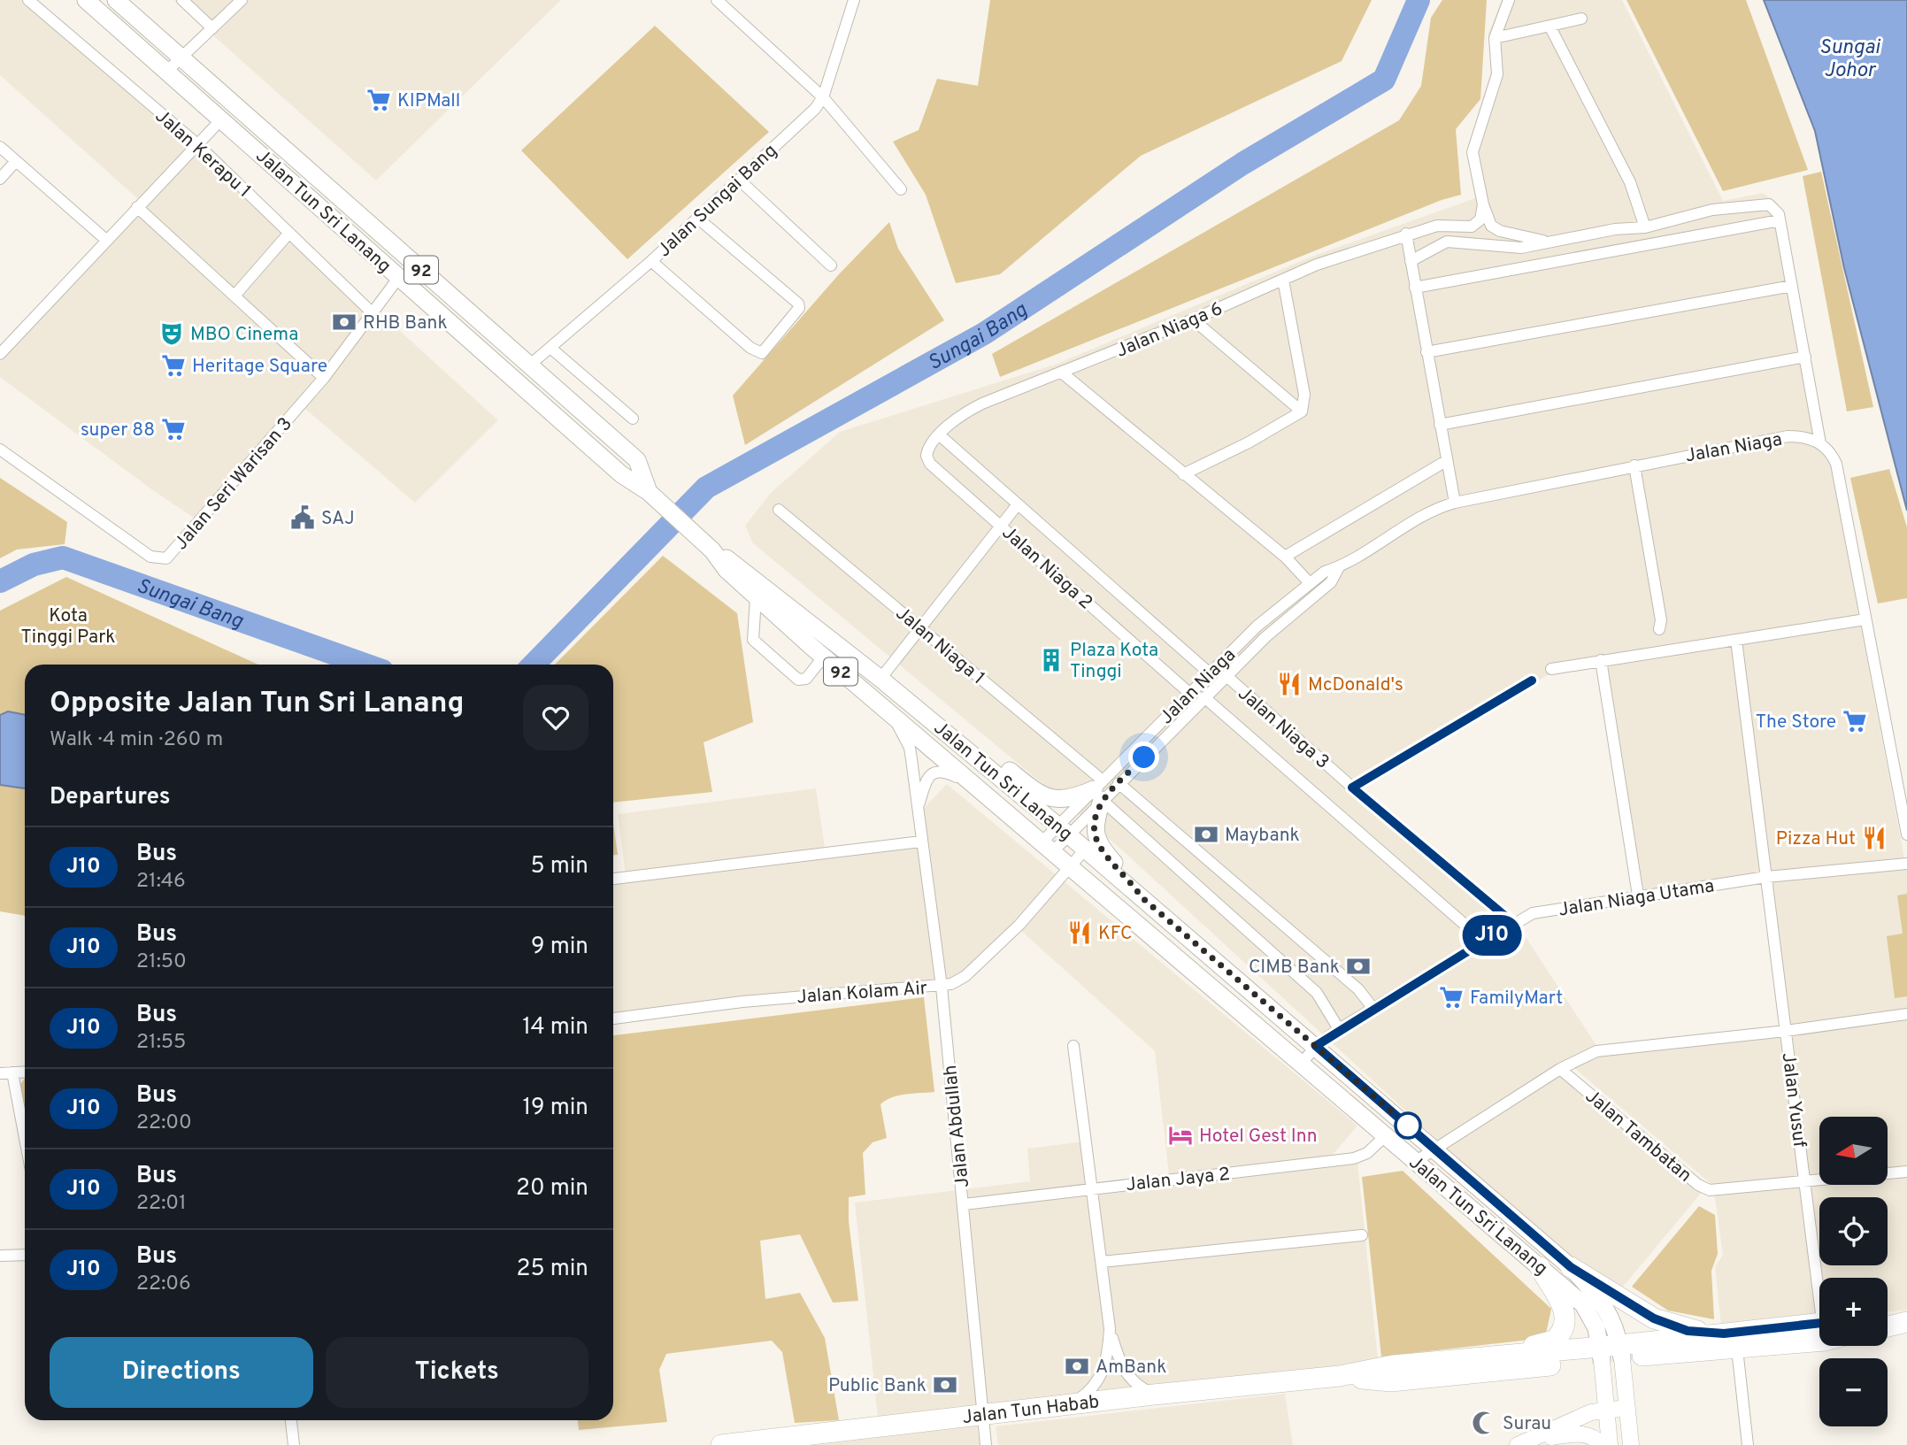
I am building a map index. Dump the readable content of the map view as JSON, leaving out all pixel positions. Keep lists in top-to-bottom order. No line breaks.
{"streets":{"highway":["Jalan Tun Habab"],"main road":["Jalan Tun Sri Lanang","92"],"street":["Jalan Kerapu 1","Jalan Sungai Bang","Jalan Niaga 6","Jalan Niaga","Jalan Seri Warisan 3","Jalan Niaga 2","Jalan Niaga 1","Jalan Niaga 3","Jalan Niaga Utama","Jalan Kolam Air","Jalan Yusuf","Jalan Abdullah","Jalan Tambatan","Jalan Jaya 2"]},"crossings":[["Jalan Kerapu 1","Jalan Seri Warisan 3"],["Jalan Sungai Bang","Jalan Tun Sri Lanang"],["Jalan Tun Sri Lanang","Jalan Niaga"],["Jalan Tun Sri Lanang","Jalan Seri Warisan 3"],["Jalan Tun Sri Lanang","Jalan Niaga Utama"],["Jalan Tun Sri Lanang","Jalan Kolam Air"],["Jalan Tun Sri Lanang","Jalan Abdullah"],["Jalan Tun Sri Lanang","Jalan Jaya 2"],["Jalan Tun Sri Lanang","Jalan Tun Habab"],["Jalan Niaga 6","Jalan Niaga 2"],["Jalan Niaga","Jalan Niaga 2"],["Jalan Niaga","Jalan Niaga 1"],["Jalan Niaga","Jalan Niaga 3"],["Jalan Niaga 1","Jalan Niaga Utama"],["Jalan Niaga 3","Jalan Niaga Utama"],["Jalan Niaga Utama","Jalan Yusuf"],["Jalan Kolam Air","Jalan Abdullah"],["Jalan Yusuf","Jalan Tambatan"],["Jalan Abdullah","Jalan Jaya 2"],["Jalan Abdullah","Jalan Tun Habab"]],"water":["Sungai Johor","Sungai Bang"],"parks":["Kota Tinggi Park"],"places":{"supermarket":["KIPMall","Heritage Square","super 88","The Store","FamilyMart"],"bank":["RHB Bank","Maybank","CIMB Bank","AmBank","Public Bank"],"theatre":["MBO Cinema"],"public building":["SAJ"],"building":["Plaza Kota Tinggi"],"restaurant":["McDonald's","Pizza Hut","KFC"],"hotel":["Hotel Gest Inn"],"mosque":["Surau"]},"lines":["bus line J10"],"north":"left","page":{"on_map":"J10","heading":[["Opposite Jalan Tun Sri Lanang","Walk · 4 min · 260 m"],"Departures"],"list":[{"mark":"J10","name":"Bus","note":"21:46","value":"5 min"},{"mark":"J10","name":"Bus","note":"21:50","value":"9 min"},{"mark":"J10","name":"Bus","note":"21:55","value":"14 min"},{"mark":"J10","name":"Bus","note":"22:00","value":"19 min"},{"mark":"J10","name":"Bus","note":"22:01","value":"20 min"},{"mark":"J10","name":"Bus","note":"22:06","value":"25 min"}],"map_buttons":["+","−"],"buttons":["Directions","Tickets"]}}
